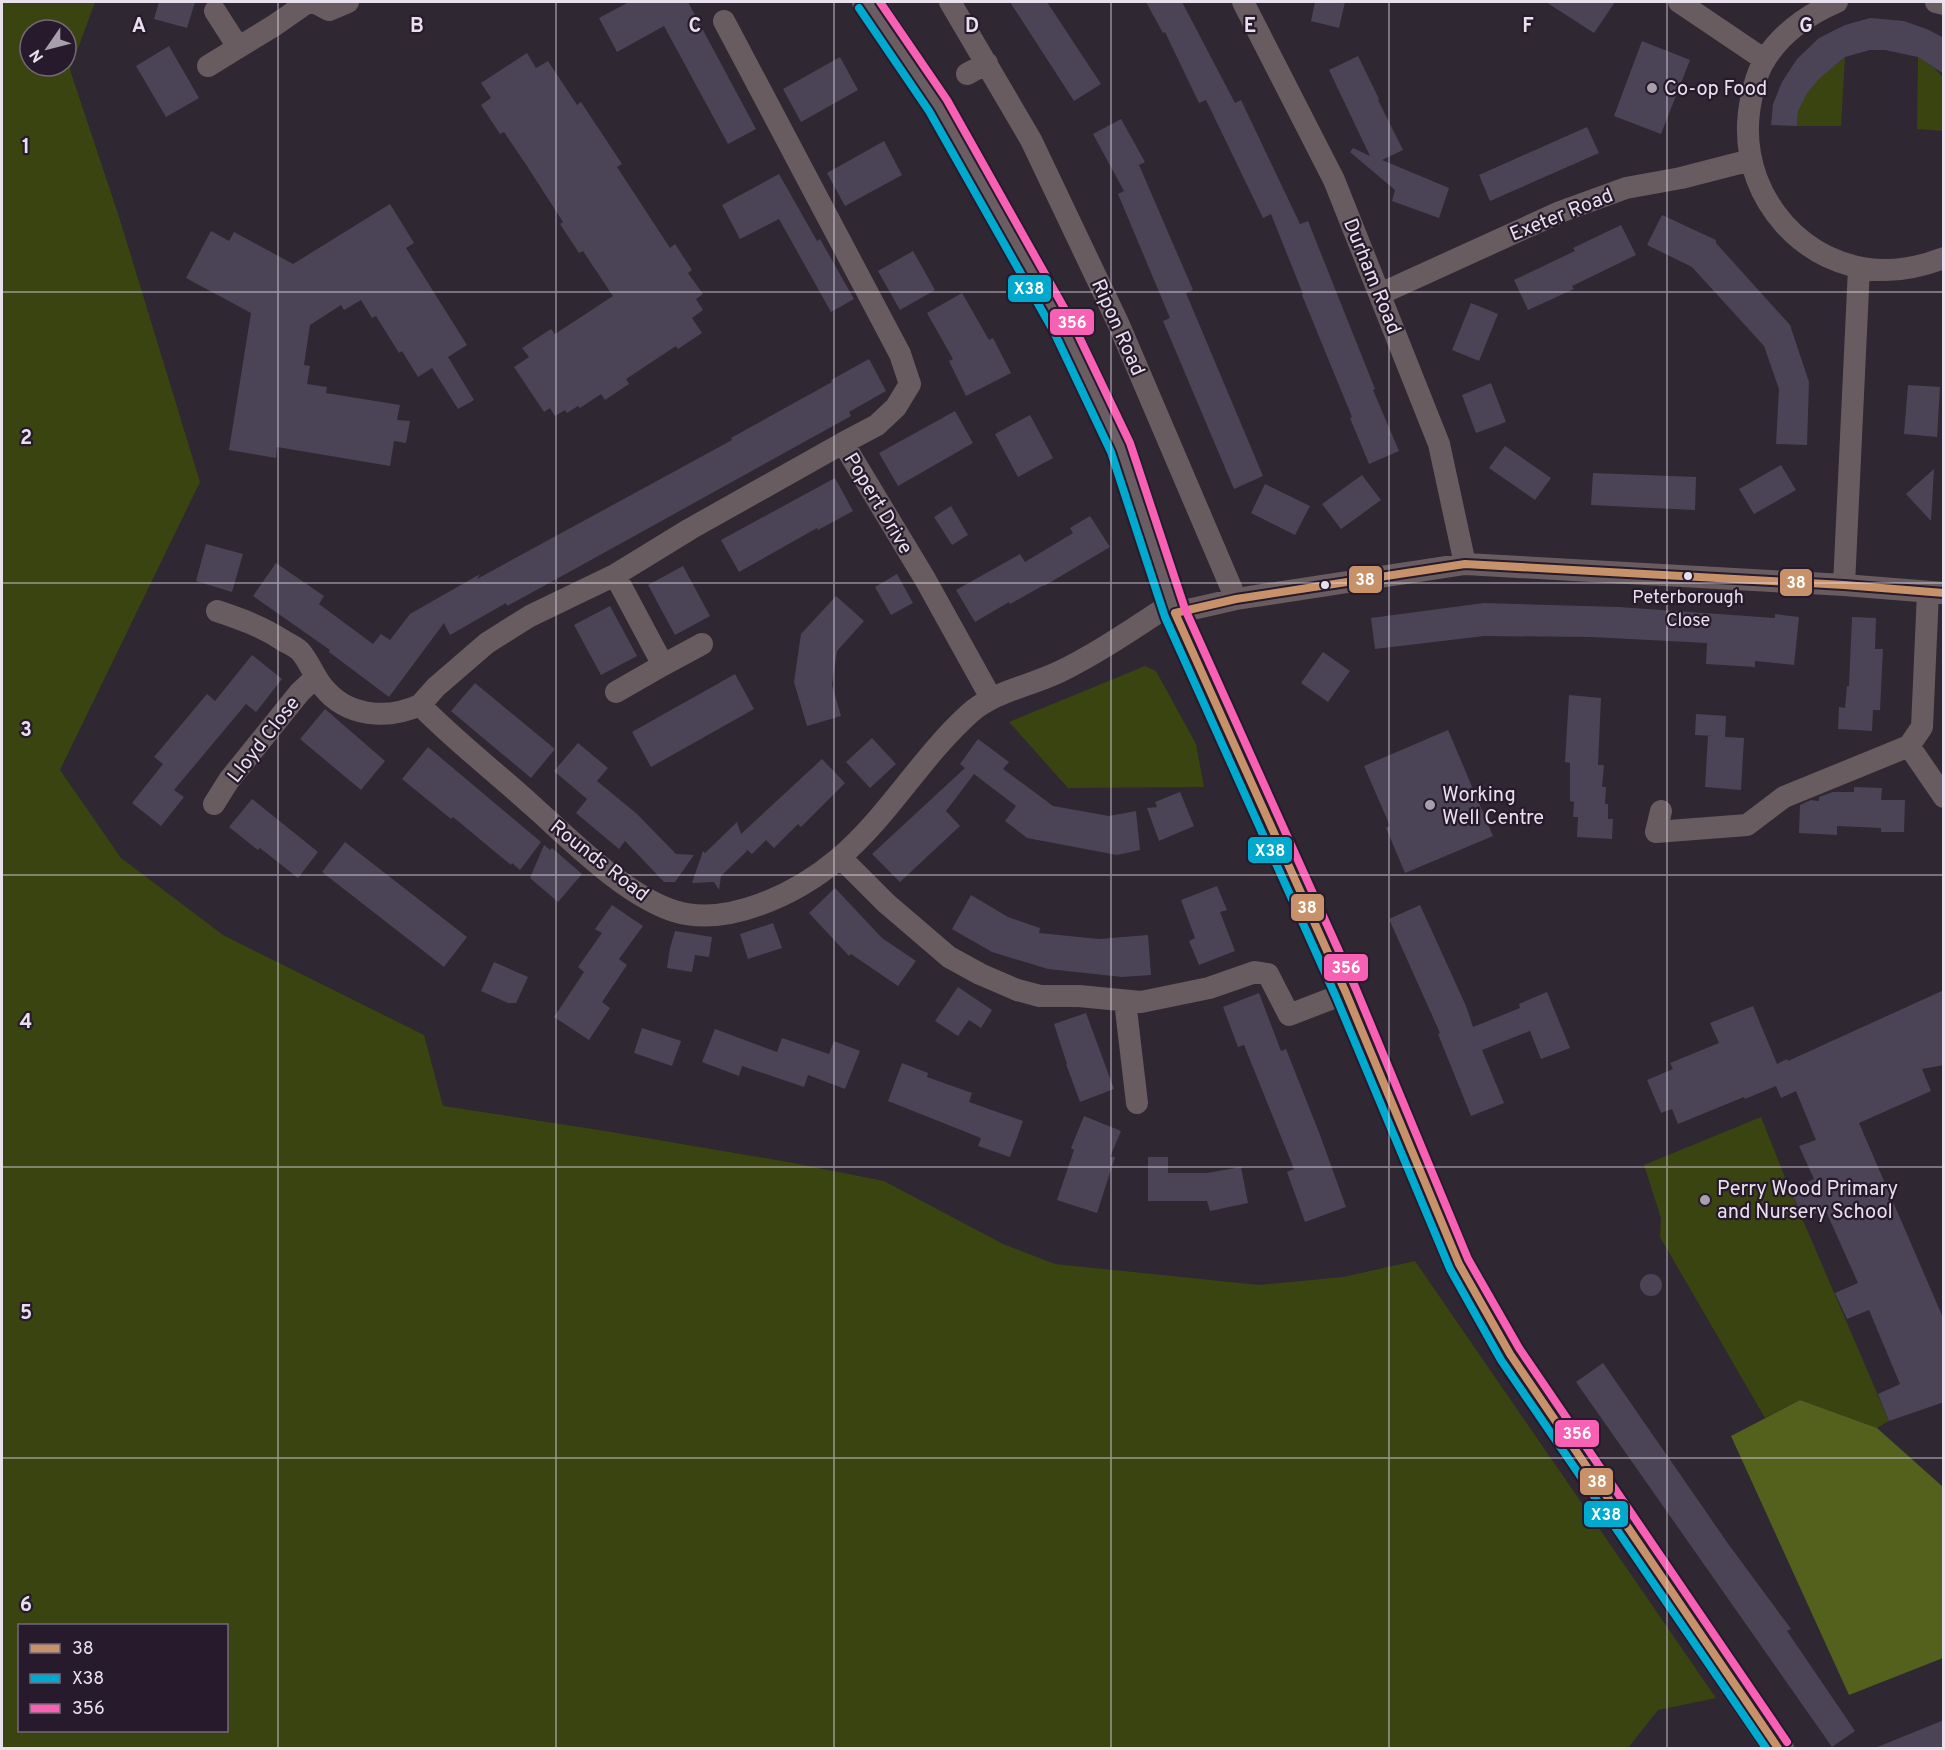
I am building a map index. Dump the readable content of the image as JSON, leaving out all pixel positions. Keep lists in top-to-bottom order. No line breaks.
{"streets":{"street":["Exeter Road","Durham Road","Ripon Road","Popert Drive","Lloyd Close","Rounds Road"]},"crossings":[["Exeter Road","Durham Road"],["Durham Road","Rounds Road"],["Ripon Road","Rounds Road"],["Popert Drive","Rounds Road"]],"places":["Co-op Food","Peterborough Close","Working Well Centre","Perry Wood Primary and Nursery School"],"lines":["transit line 356","transit line X38","transit line 38"],"legend":["38","X38","356"],"north":"bottom left","grid":{"columns":["A","B","C","D","E","F","G"],"rows":["1","2","3","4","5","6"]}}
